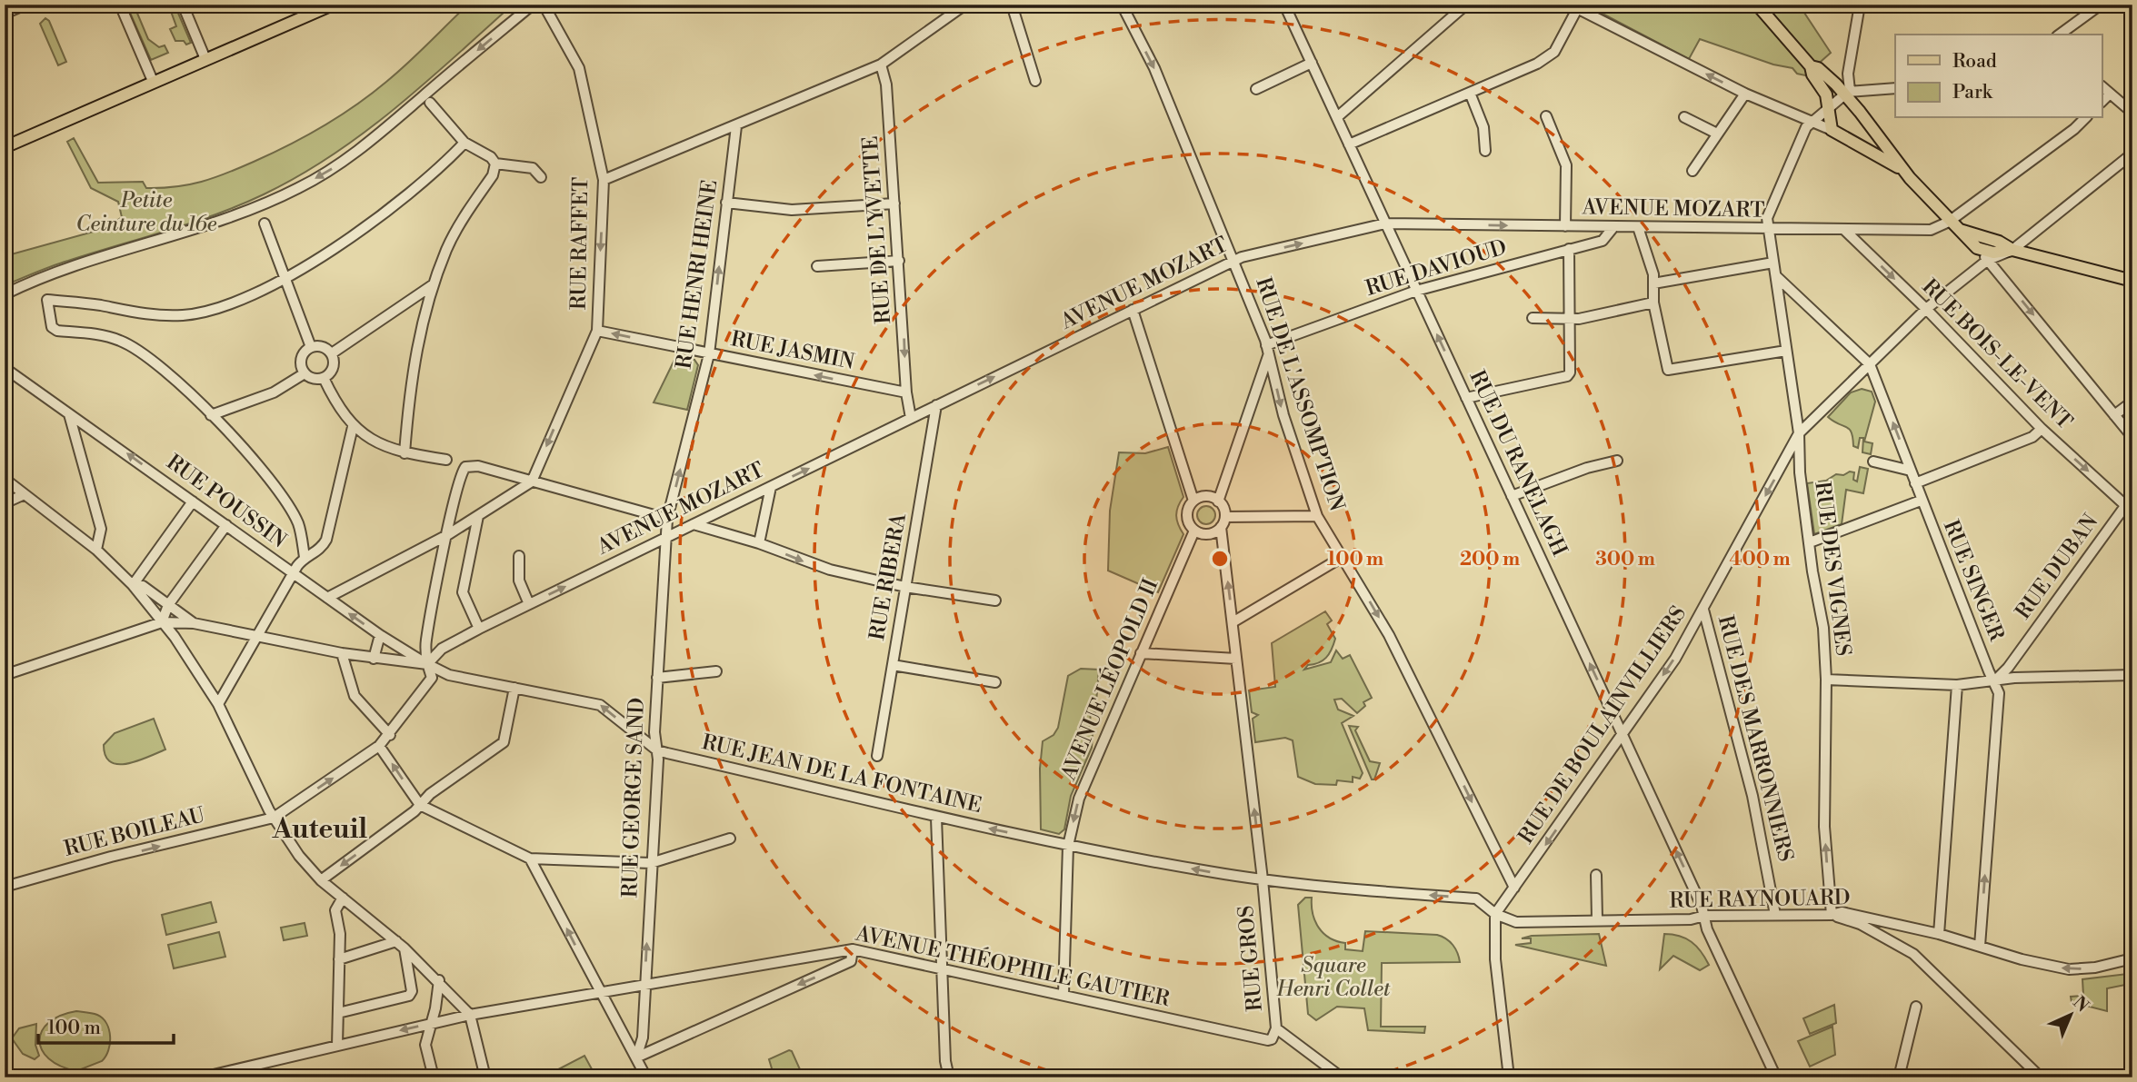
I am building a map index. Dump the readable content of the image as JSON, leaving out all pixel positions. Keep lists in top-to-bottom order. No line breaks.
{"streets":{"street":["AVENUE MOZART","RUE DE L'YVETTE","RUE RAFFET","RUE DAVIOUD","RUE HENRI HEINE","RUE JASMIN","RUE BOIS-LE-VENT","RUE DE L'ASSOMPTION","RUE DU RANELAGH","RUE POUSSIN","RUE DUBAN","RUE DES VIGNES","RUE RIBERA","RUE SINGER","AVENUE LÉOPOLD II","RUE DE BOULAINVILLIERS","RUE DES MARRONNIERS","RUE JEAN DE LA FONTAINE","RUE GEORGE SAND","RUE BOILEAU","RUE RAYNOUARD","RUE GROS","AVENUE THÉOPHILE GAUTIER"]},"crossings":[["AVENUE MOZART","RUE DE L'YVETTE"],["AVENUE MOZART","RUE DAVIOUD"],["AVENUE MOZART","RUE HENRI HEINE"],["AVENUE MOZART","RUE BOIS-LE-VENT"],["AVENUE MOZART","RUE DE L'ASSOMPTION"],["AVENUE MOZART","RUE DU RANELAGH"],["AVENUE MOZART","RUE POUSSIN"],["AVENUE MOZART","RUE DES VIGNES"],["AVENUE MOZART","RUE RIBERA"],["AVENUE MOZART","RUE JEAN DE LA FONTAINE"],["AVENUE MOZART","RUE GEORGE SAND"],["RUE DE L'YVETTE","RUE JASMIN"],["RUE RAFFET","RUE JASMIN"],["RUE DAVIOUD","RUE DE L'ASSOMPTION"],["RUE DAVIOUD","RUE DU RANELAGH"],["RUE HENRI HEINE","RUE JASMIN"],["RUE HENRI HEINE","RUE GEORGE SAND"],["RUE BOIS-LE-VENT","RUE DUBAN"],["RUE BOIS-LE-VENT","RUE DE BOULAINVILLIERS"],["RUE DE L'ASSOMPTION","RUE DE BOULAINVILLIERS"],["RUE DU RANELAGH","RUE DE BOULAINVILLIERS"],["RUE DU RANELAGH","RUE RAYNOUARD"],["RUE POUSSIN","RUE JEAN DE LA FONTAINE"],["RUE DUBAN","RUE SINGER"],["RUE DES VIGNES","RUE SINGER"],["RUE DES VIGNES","RUE DE BOULAINVILLIERS"],["RUE DES VIGNES","RUE RAYNOUARD"],["RUE SINGER","RUE DE BOULAINVILLIERS"],["RUE SINGER","RUE RAYNOUARD"],["AVENUE LÉOPOLD II","RUE JEAN DE LA FONTAINE"],["AVENUE LÉOPOLD II","RUE GROS"],["AVENUE LÉOPOLD II","AVENUE THÉOPHILE GAUTIER"],["RUE DE BOULAINVILLIERS","RUE DES MARRONNIERS"],["RUE DE BOULAINVILLIERS","RUE JEAN DE LA FONTAINE"],["RUE DE BOULAINVILLIERS","RUE RAYNOUARD"],["RUE DES MARRONNIERS","RUE RAYNOUARD"],["RUE JEAN DE LA FONTAINE","RUE GEORGE SAND"],["RUE JEAN DE LA FONTAINE","RUE RAYNOUARD"],["RUE JEAN DE LA FONTAINE","RUE GROS"],["RUE GEORGE SAND","AVENUE THÉOPHILE GAUTIER"],["RUE GROS","AVENUE THÉOPHILE GAUTIER"]],"one_way":["AVENUE MOZART","RUE DE L'YVETTE","RUE RAFFET","RUE HENRI HEINE","RUE JASMIN","RUE DE L'ASSOMPTION","RUE DU RANELAGH","RUE POUSSIN","AVENUE LÉOPOLD II","RUE DE BOULAINVILLIERS","RUE JEAN DE LA FONTAINE","RUE BOILEAU","RUE GROS"],"districts":["Auteuil"],"parks":["Petite Ceinture du 16e","Square Henri Collet"],"legend":["Road","Park"],"scale_bar":"100 m","north":"top right","rings":["100 m","200 m","300 m","400 m"]}
